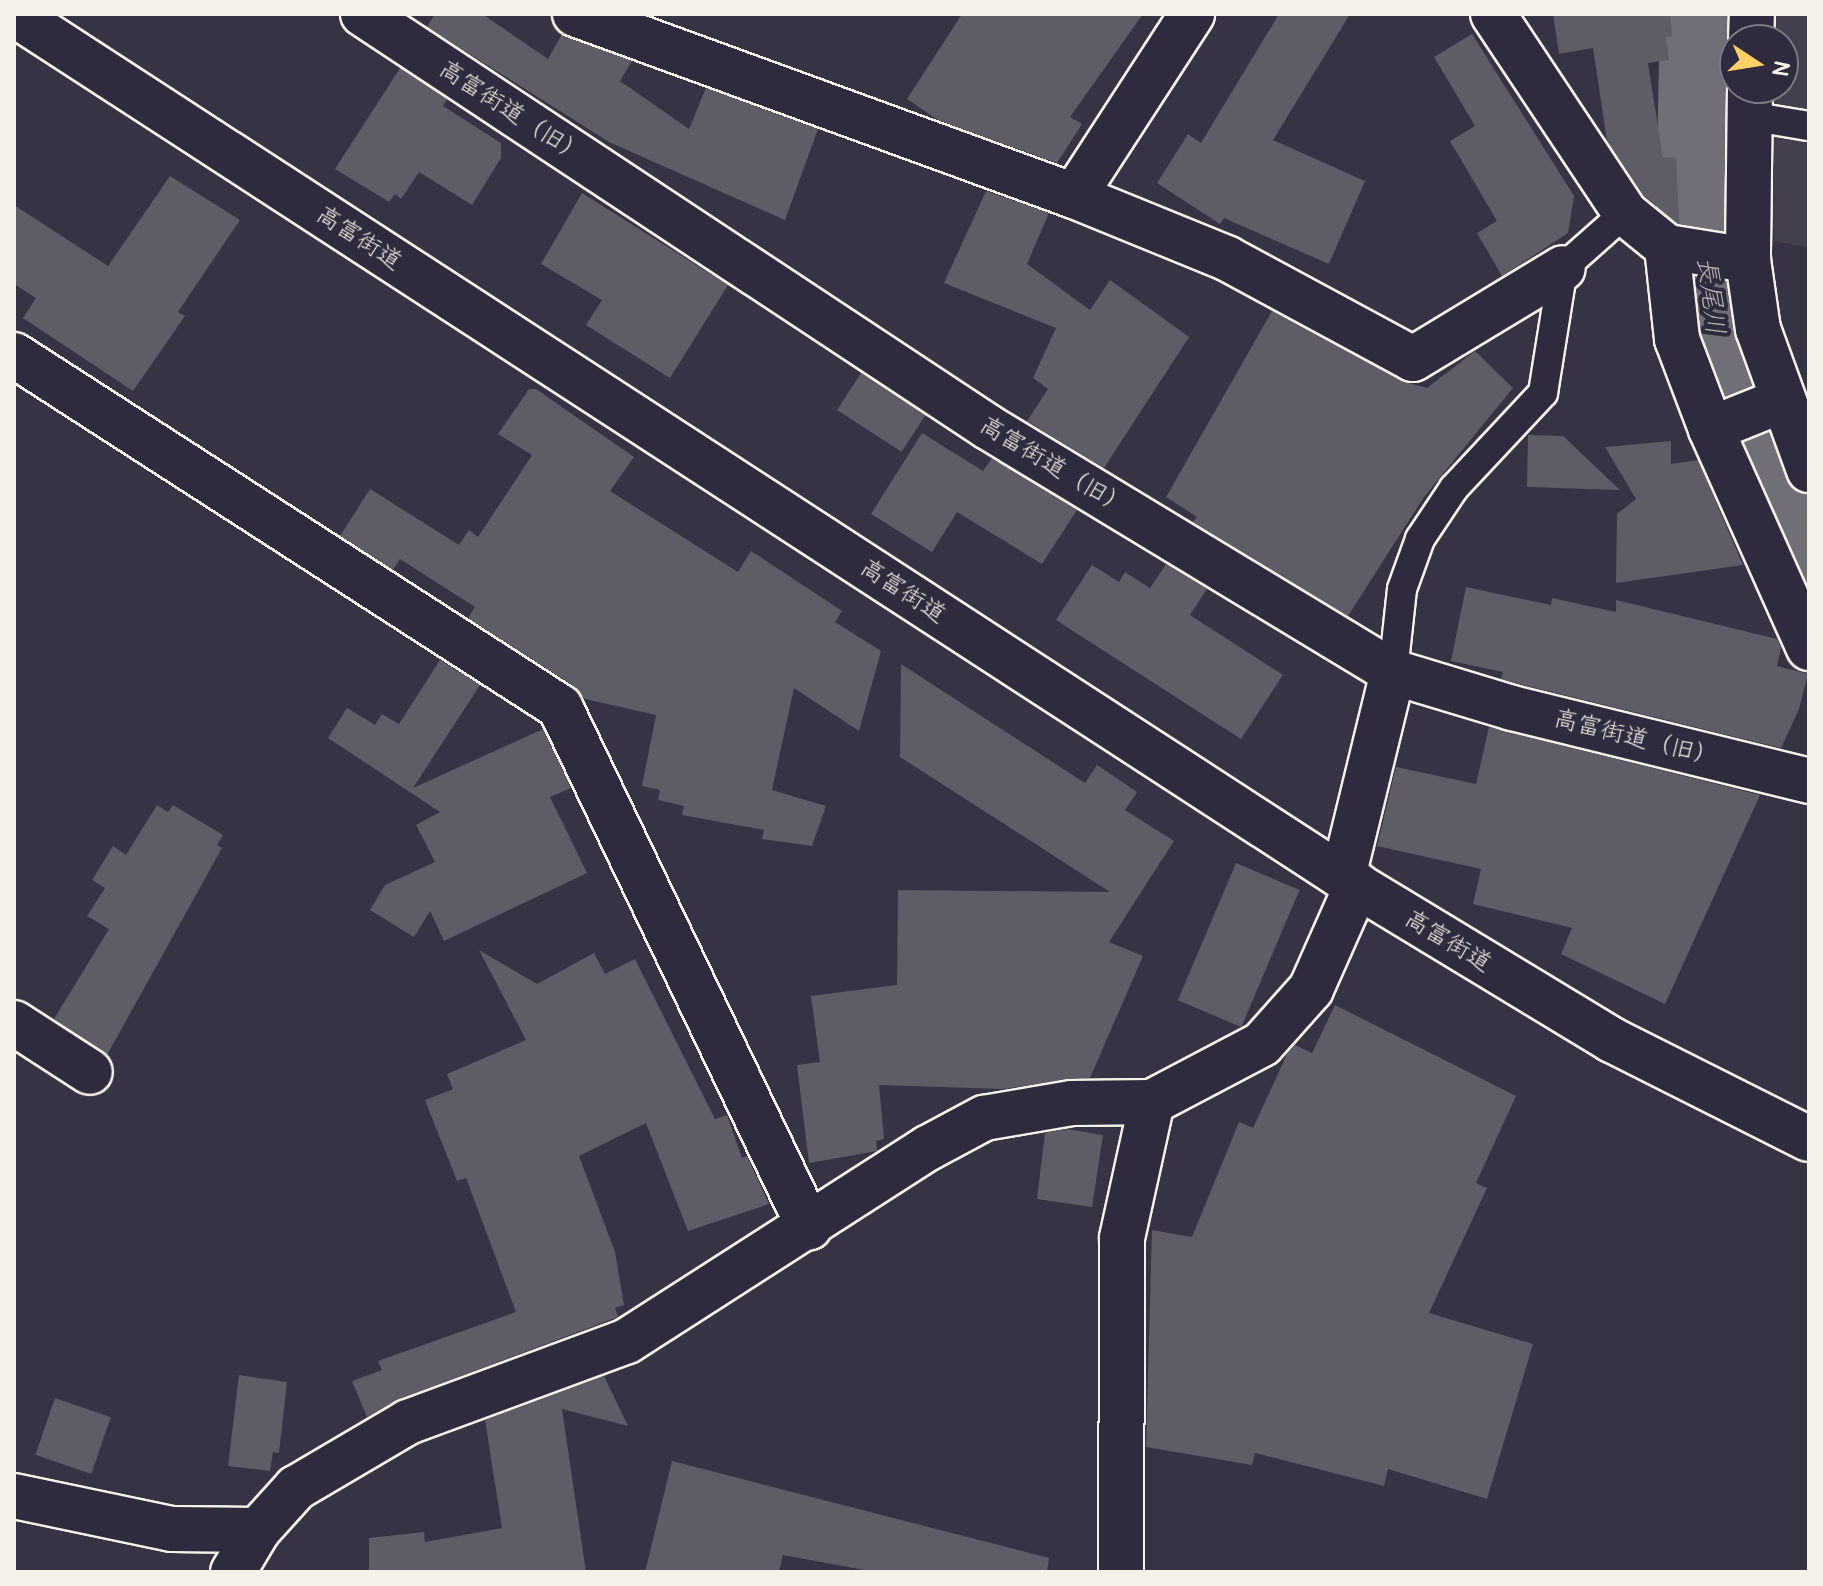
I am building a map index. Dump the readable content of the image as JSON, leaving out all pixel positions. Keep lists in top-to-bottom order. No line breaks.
{"streets":{"street":["高富街道（旧）","高富街道"]},"water":["長尾川"],"north":"right"}
